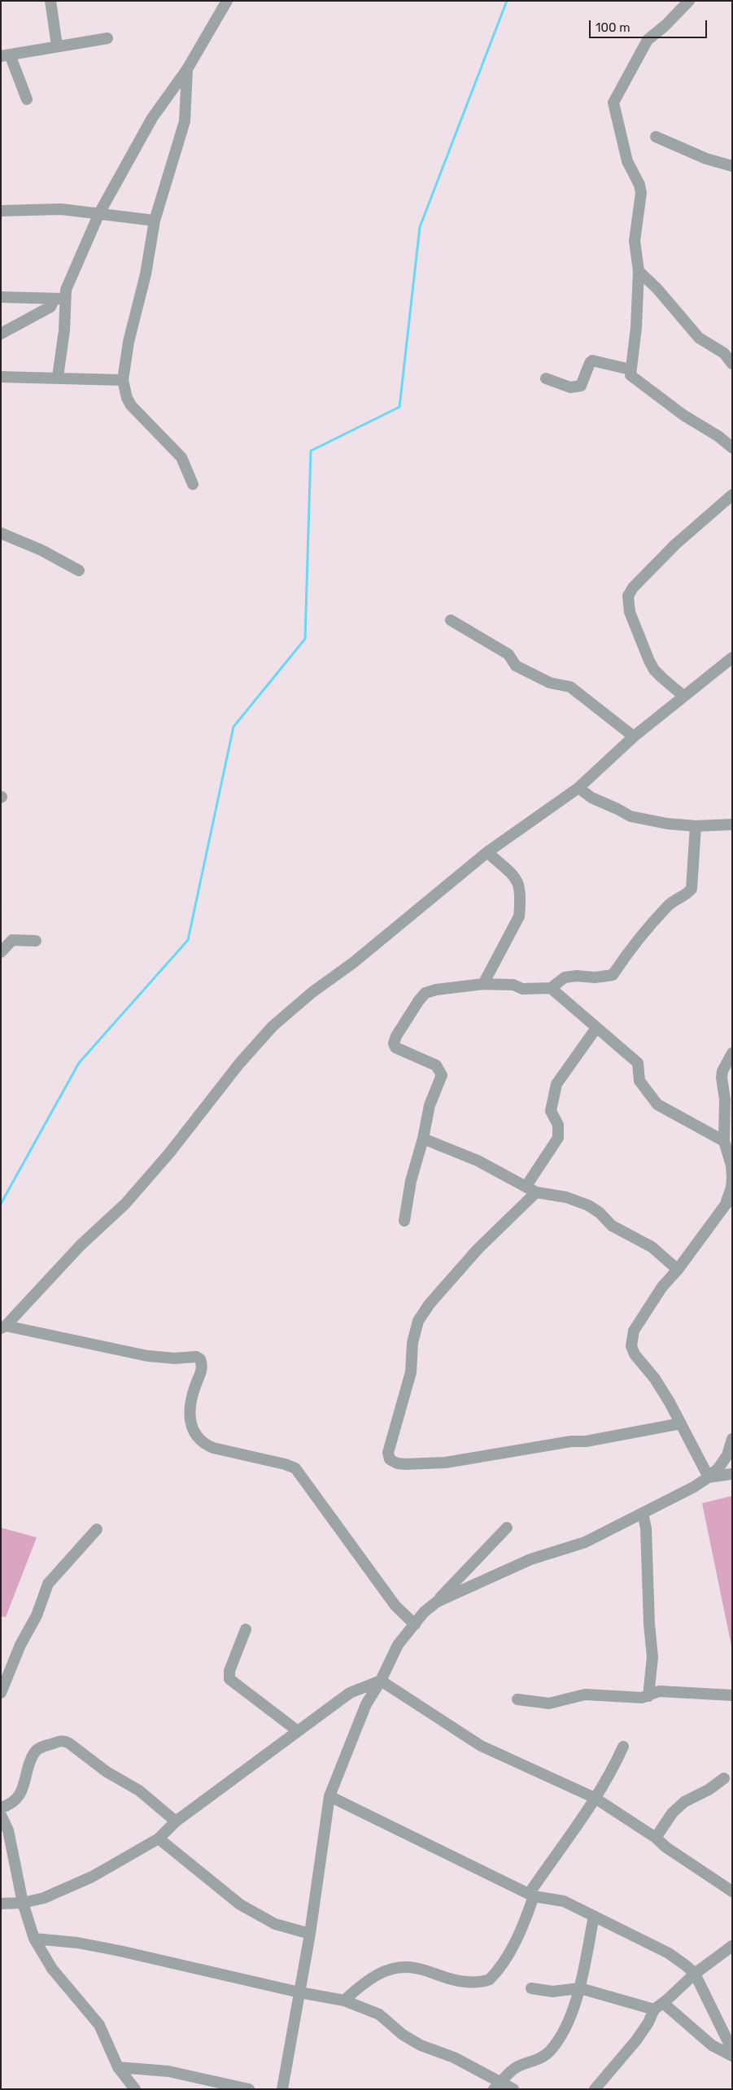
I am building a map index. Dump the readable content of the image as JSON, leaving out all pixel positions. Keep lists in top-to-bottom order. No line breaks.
{"scale_bar":"100 m"}
